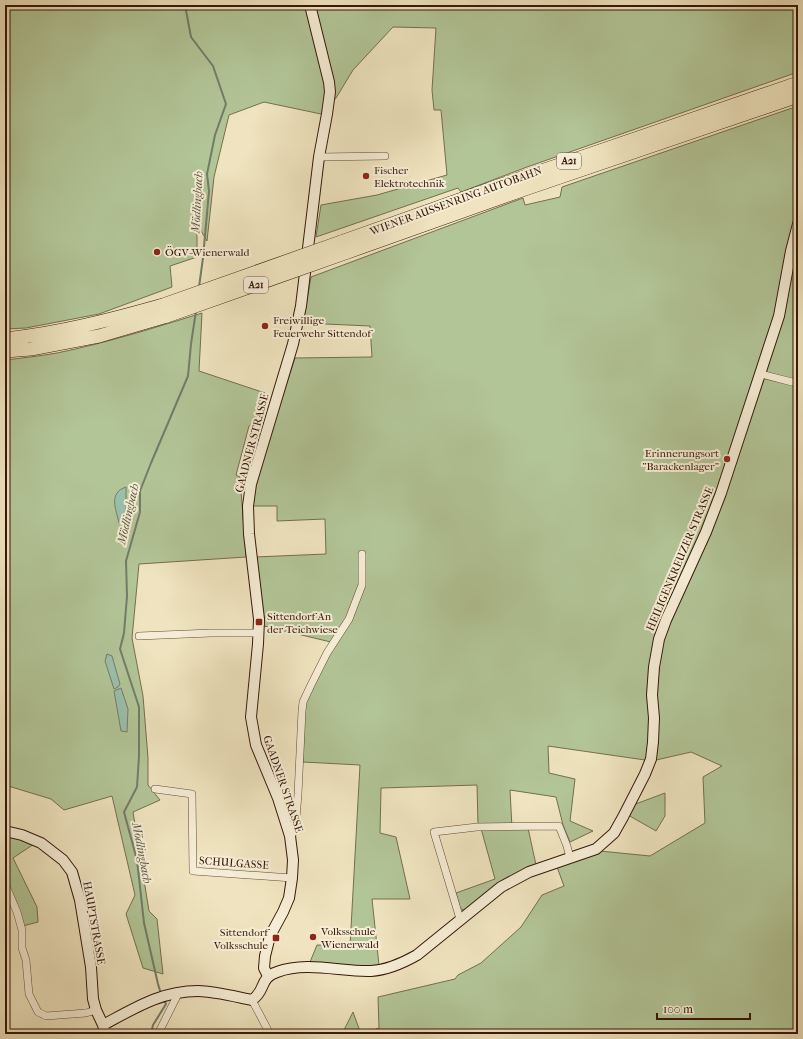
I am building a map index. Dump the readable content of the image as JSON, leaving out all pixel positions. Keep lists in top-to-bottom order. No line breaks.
{"streets":{"highway":["A21","WIENER AUSSENRING AUTOBAHN"],"main road":["GAADNER STRASSE","HEILIGENKREUZER STRASSE","HAUPTSTRASSE"],"street":["SCHULGASSE"]},"crossings":[["A21","WIENER AUSSENRING AUTOBAHN"],["GAADNER STRASSE","HEILIGENKREUZER STRASSE"],["GAADNER STRASSE","SCHULGASSE"]],"water":["Mödlingbach"],"places":{"other":["Fischer Elektrotechnik","ÖGV-Wienerwald","Freiwillige Feuerwehr Sittendof","Erinnerungsort \"Barackenlager\"","Volksschule Wienerwald"],"transit":["Sittendorf An der Teichwiese","Sittendorf Volksschule"]},"scale_bar":"100 m"}
